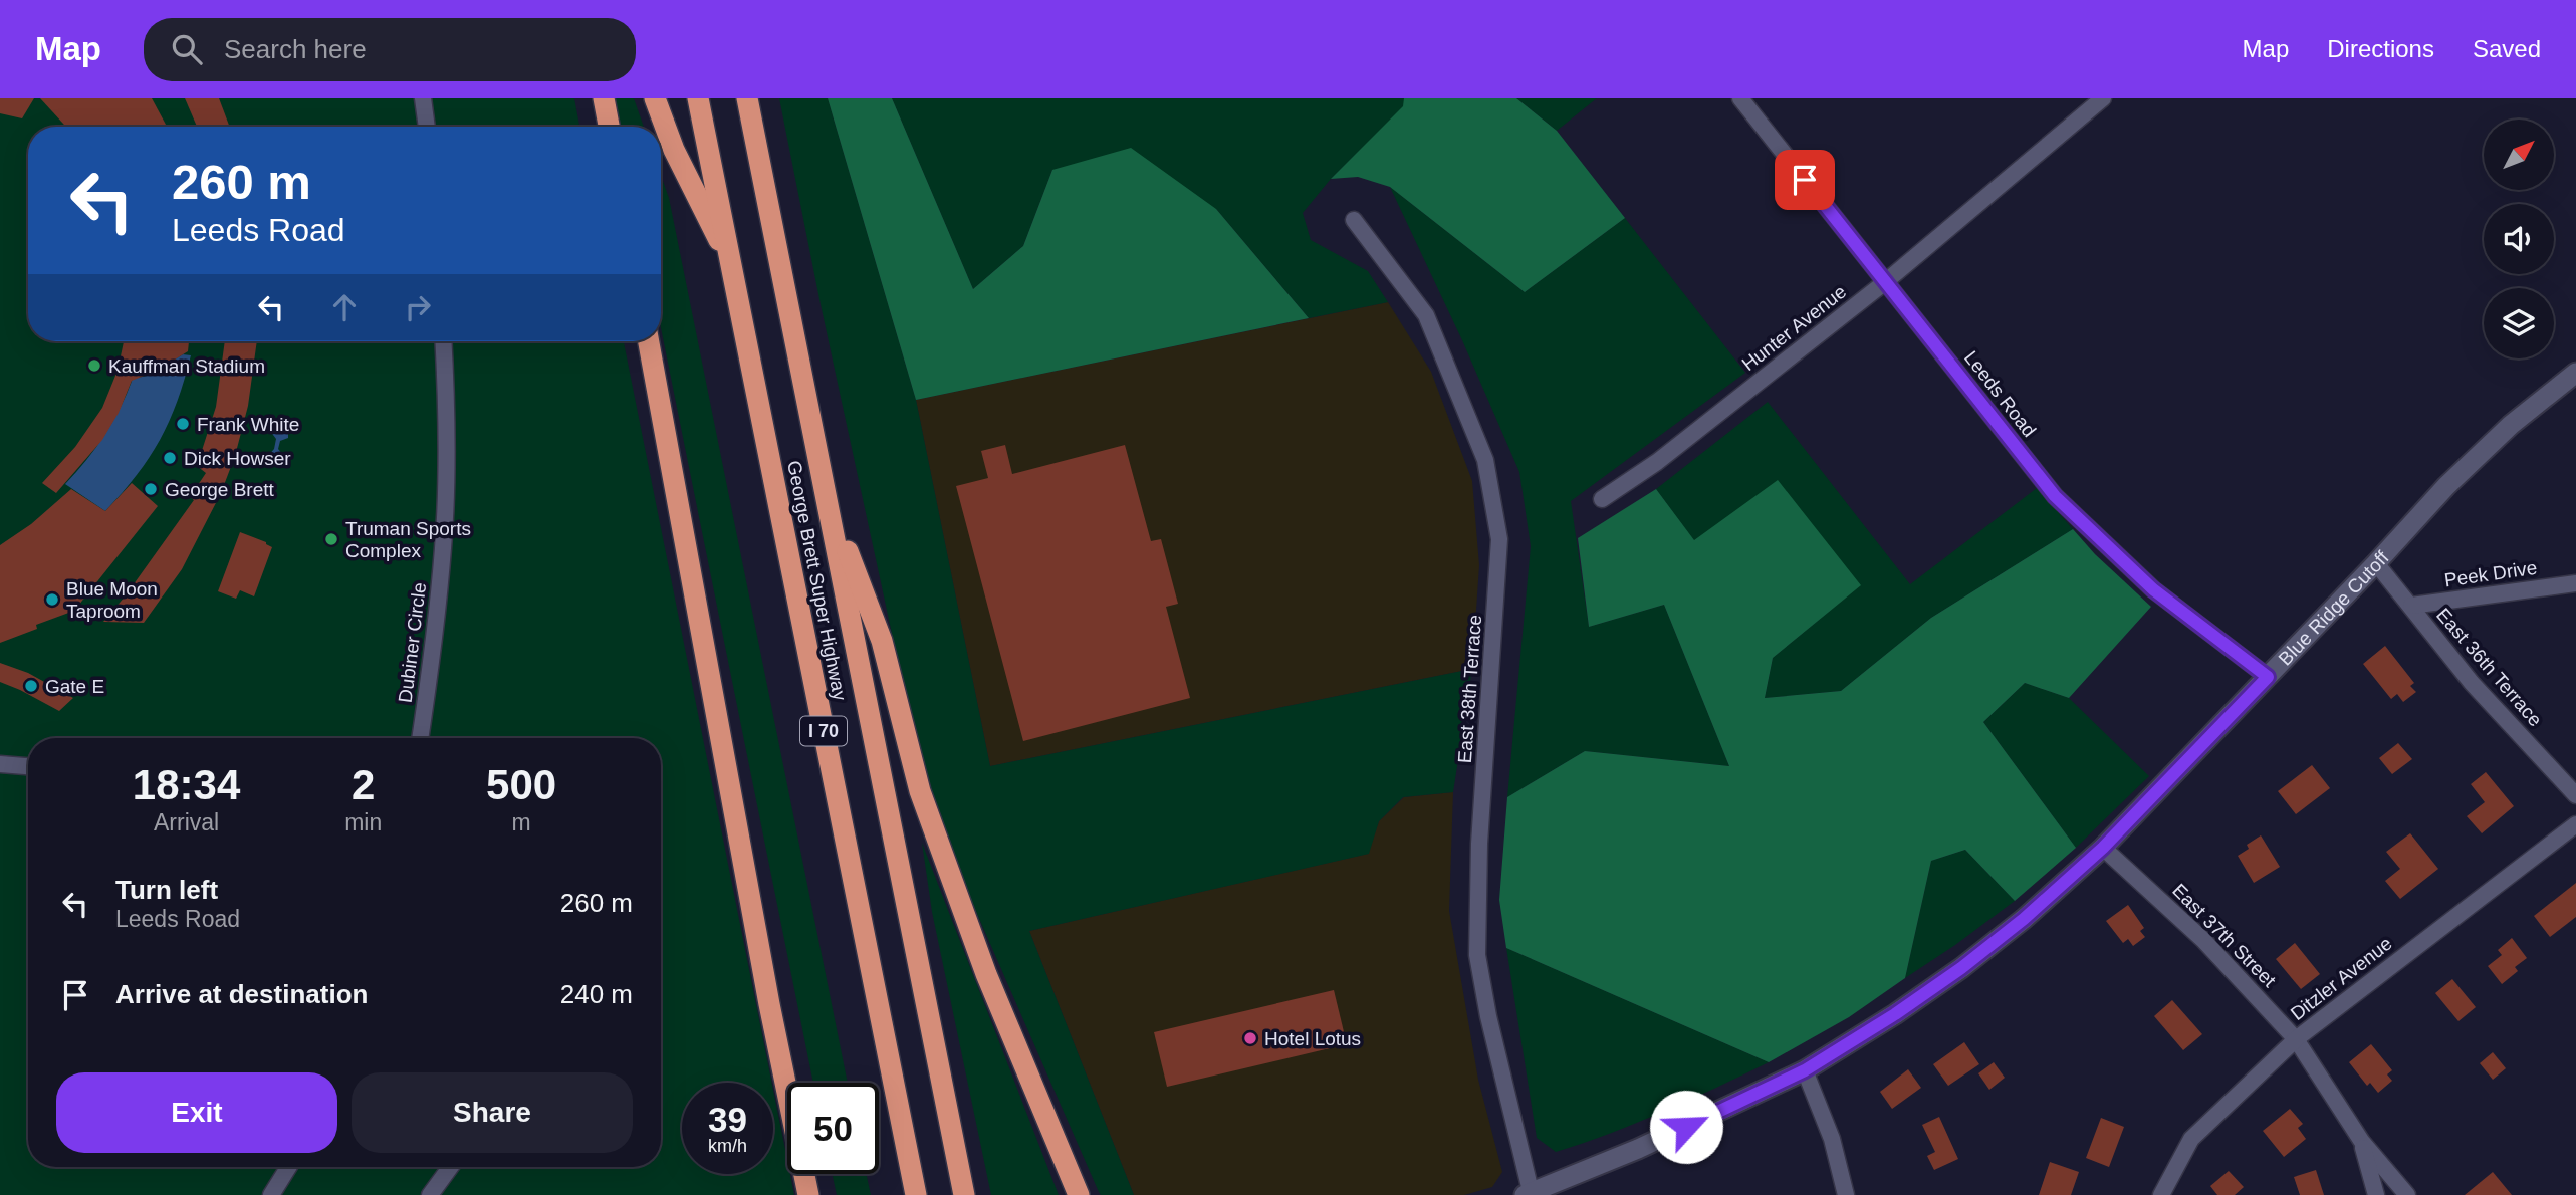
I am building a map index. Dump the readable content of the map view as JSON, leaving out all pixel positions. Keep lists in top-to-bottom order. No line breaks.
{"streets":{"highway":["George Brett Super Highway","I 70"],"main road":["Blue Ridge Cutoff"],"street":["Hunter Avenue","Leeds Road","Peek Drive","Dubiner Circle","East 36th Terrace","East 38th Terrace","East 37th Street","Ditzler Avenue"]},"crossings":[["Hunter Avenue","Leeds Road"],["Leeds Road","Blue Ridge Cutoff"],["Peek Drive","East 36th Terrace"],["Blue Ridge Cutoff","East 36th Terrace"],["Blue Ridge Cutoff","East 38th Terrace"],["Blue Ridge Cutoff","East 37th Street"],["East 37th Street","Ditzler Avenue"]],"places":["Kauffman Stadium","Frank White","Dick Howser","George Brett","Truman Sports Complex","Blue Moon Taproom","Gate E","Hotel Lotus"],"north":"top right","page":{"header":"Map","search":"Search here","nav":["Map","Directions","Saved"],"turn":["260 m","Leeds Road"],"eta":["18:34","Arrival","2","min","500","m"],"list":[{"name":"Turn left","note":"Leeds Road","value":"260 m"},{"name":"Arrive at destination","value":"240 m"}],"buttons":["Exit","Share"],"speed":"39 km/h","limit":"50"}}
